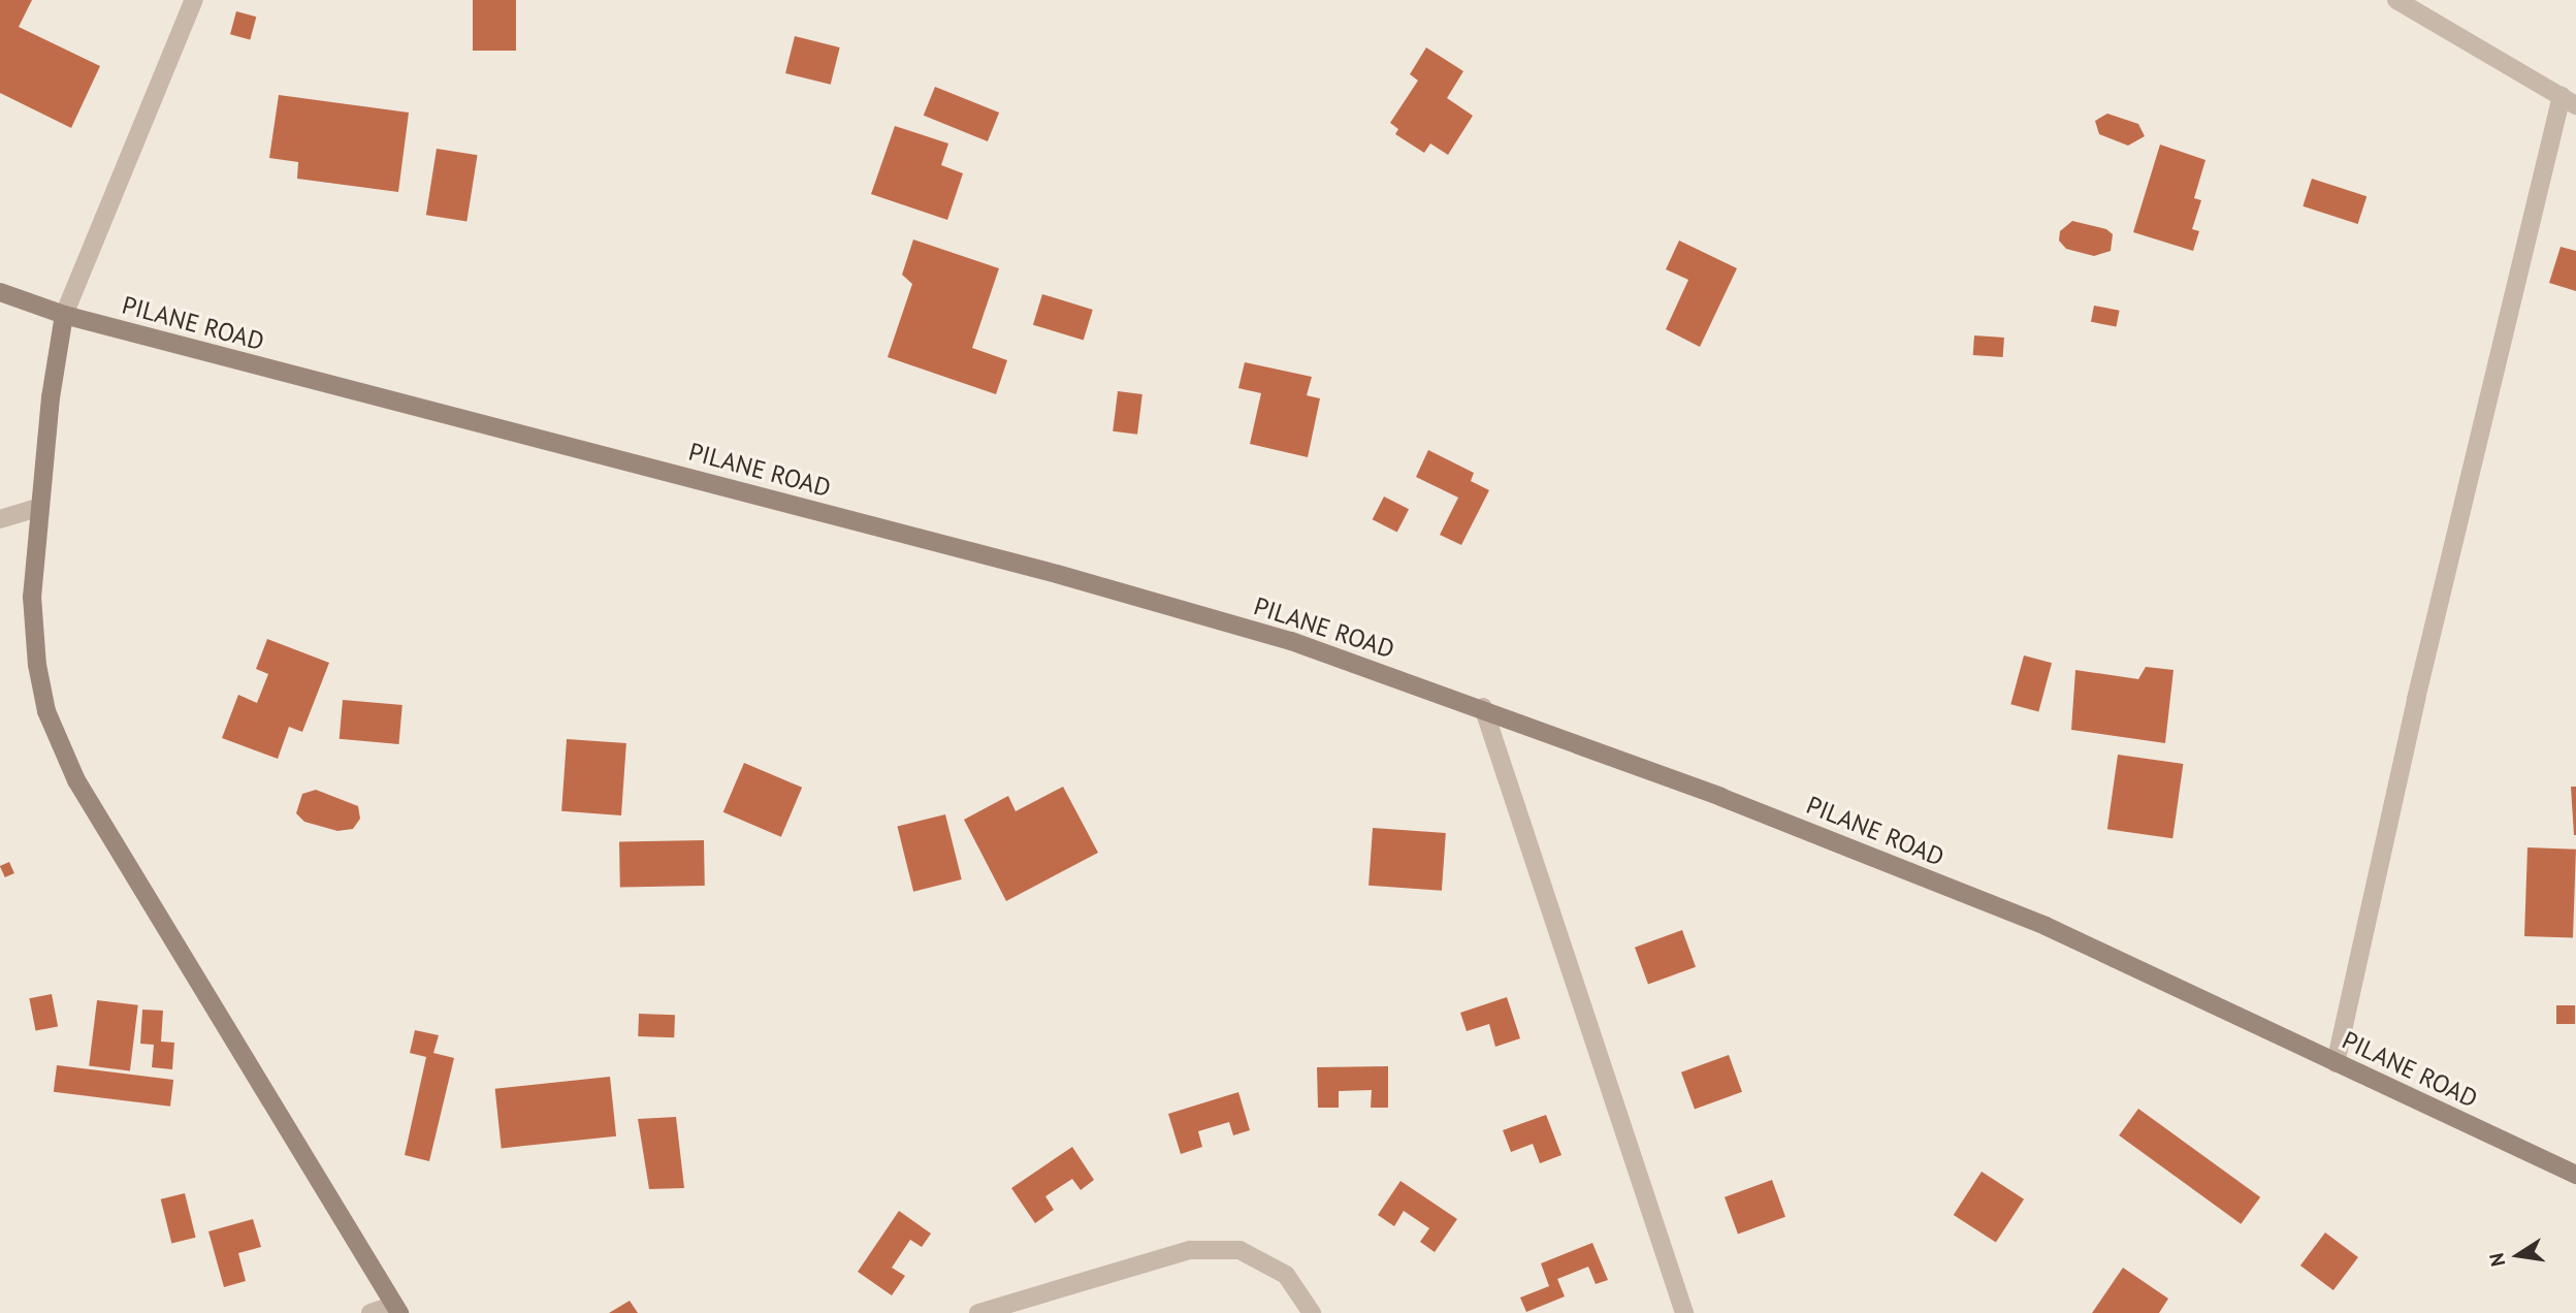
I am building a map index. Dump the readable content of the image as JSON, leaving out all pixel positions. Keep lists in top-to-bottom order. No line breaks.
{"streets":{"main road":["PILANE ROAD"]},"north":"left"}
